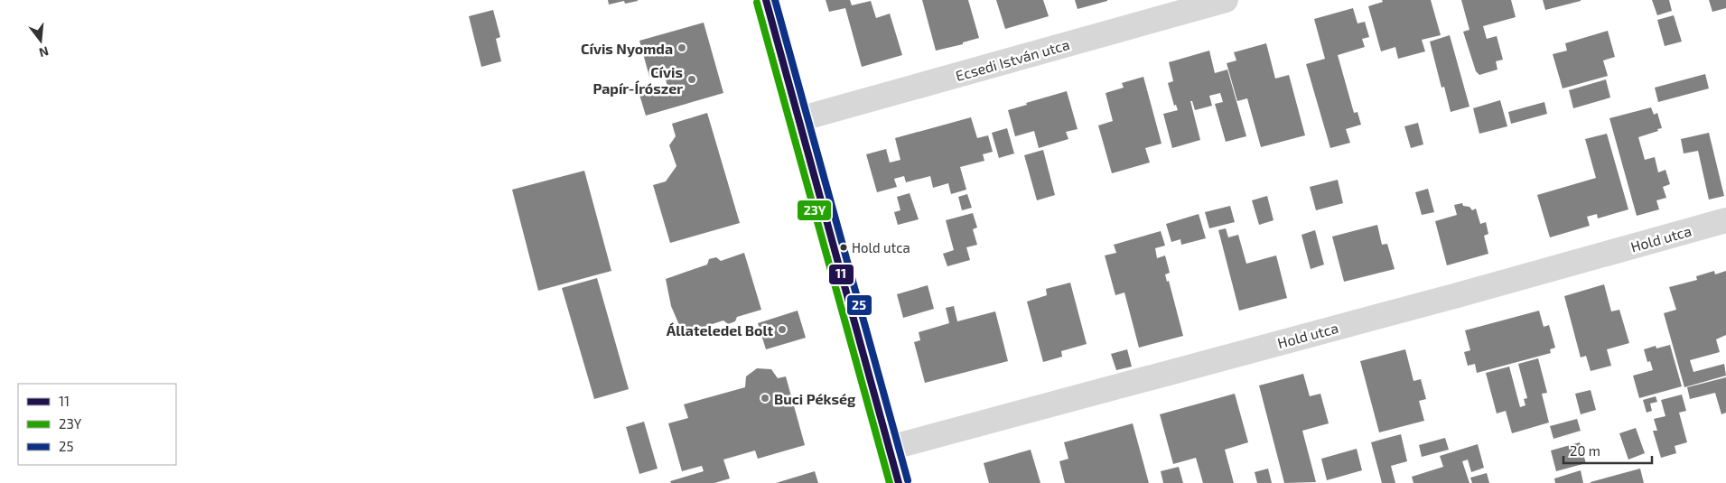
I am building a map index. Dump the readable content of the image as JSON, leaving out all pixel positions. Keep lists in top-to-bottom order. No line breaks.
{"streets":{"street":["Ecsedi István utca","Hold utca"]},"places":["Cívis Nyomda","Cívis Papír-Írószer","Hold utca","Állateledel Bolt","Buci Pékség"],"lines":["transit line 11","transit line 25","transit line 23Y"],"legend":["11","23Y","25"],"scale_bar":"20 m","north":"bottom"}
